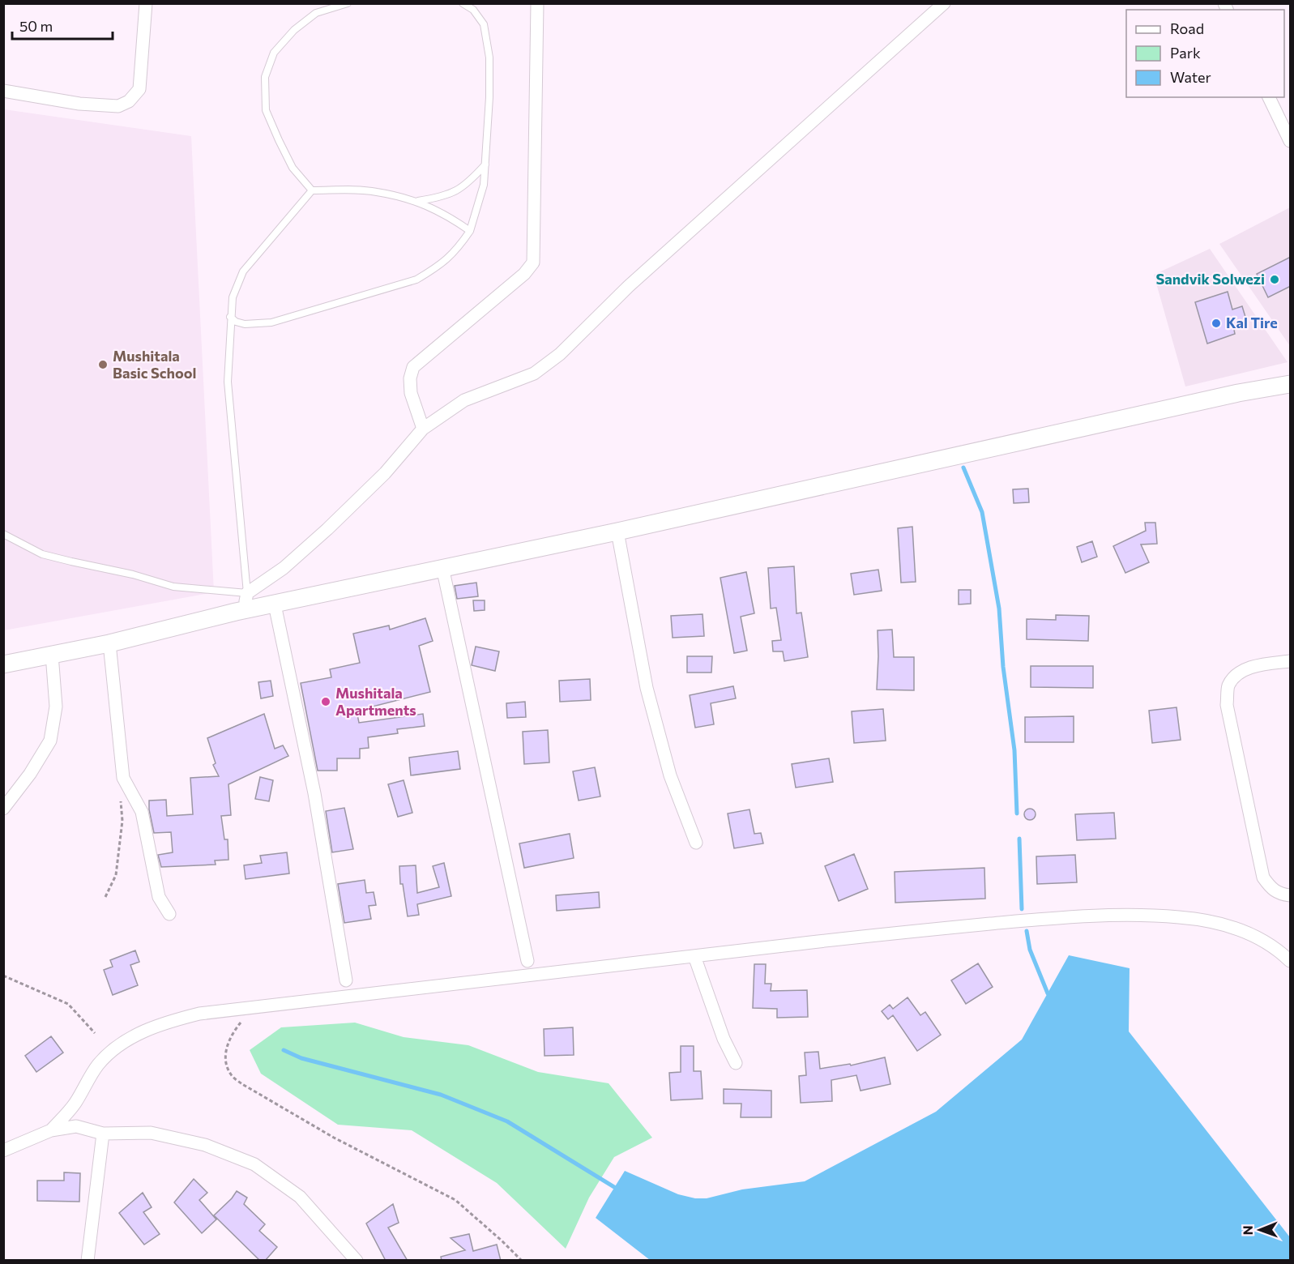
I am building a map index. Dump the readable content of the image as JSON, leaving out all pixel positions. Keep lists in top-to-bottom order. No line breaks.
{"places":["Sandvik Solwezi","Kal Tire","Mushitala Basic School","Mushitala Apartments"],"legend":["Road","Park","Water"],"scale_bar":"50 m","north":"left"}
